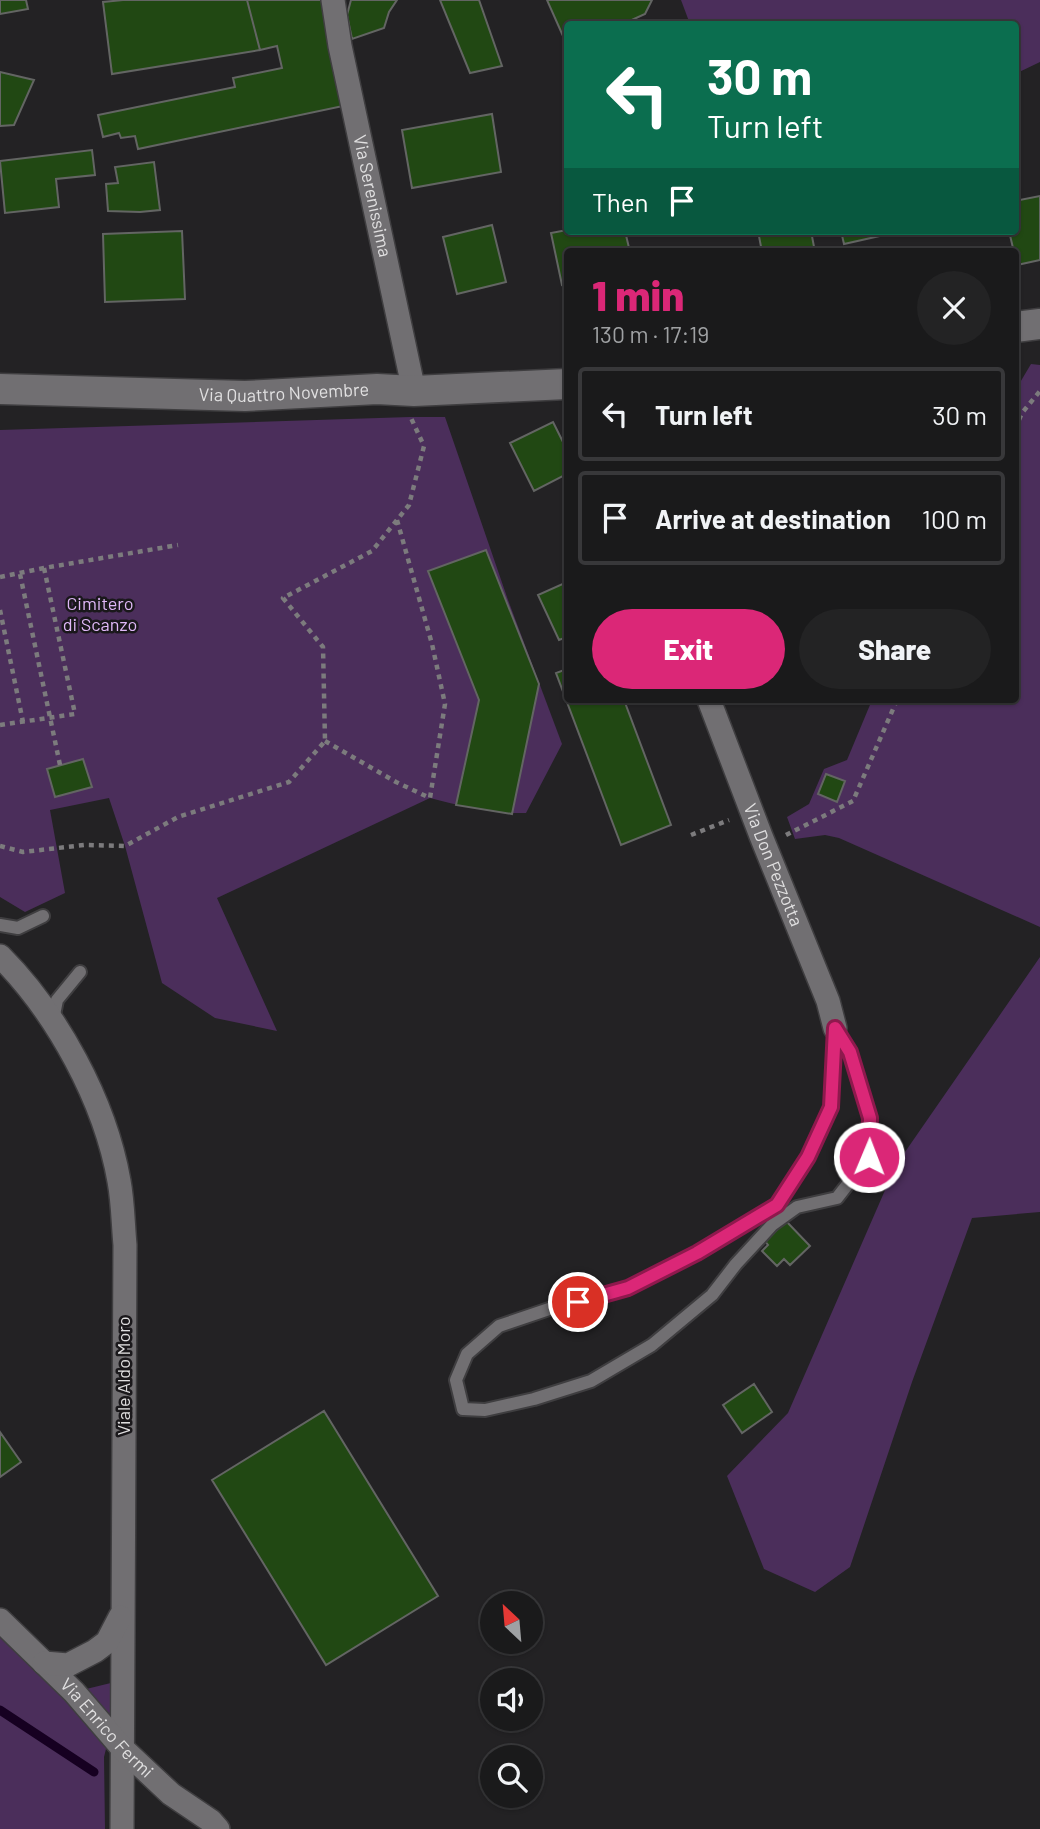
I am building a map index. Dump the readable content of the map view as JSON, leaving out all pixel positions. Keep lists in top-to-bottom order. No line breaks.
{"streets":{"street":["Via Serenissima","Via Quattro Novembre","Via Don Pezzotta","Viale Aldo Moro","Via Enrico Fermi"]},"crossings":[["Via Serenissima","Via Quattro Novembre"],["Viale Aldo Moro","Via Enrico Fermi"]],"parks":["Cimitero di Scanzo"],"north":"top left","page":{"turn":["30 m","Turn left"],"then":"Then","heading":["1 min","130 m · 17:19"],"list":[{"name":"Turn left","value":"30 m"},{"name":"Arrive at destination","value":"100 m"}],"buttons":["Exit","Share"]}}
